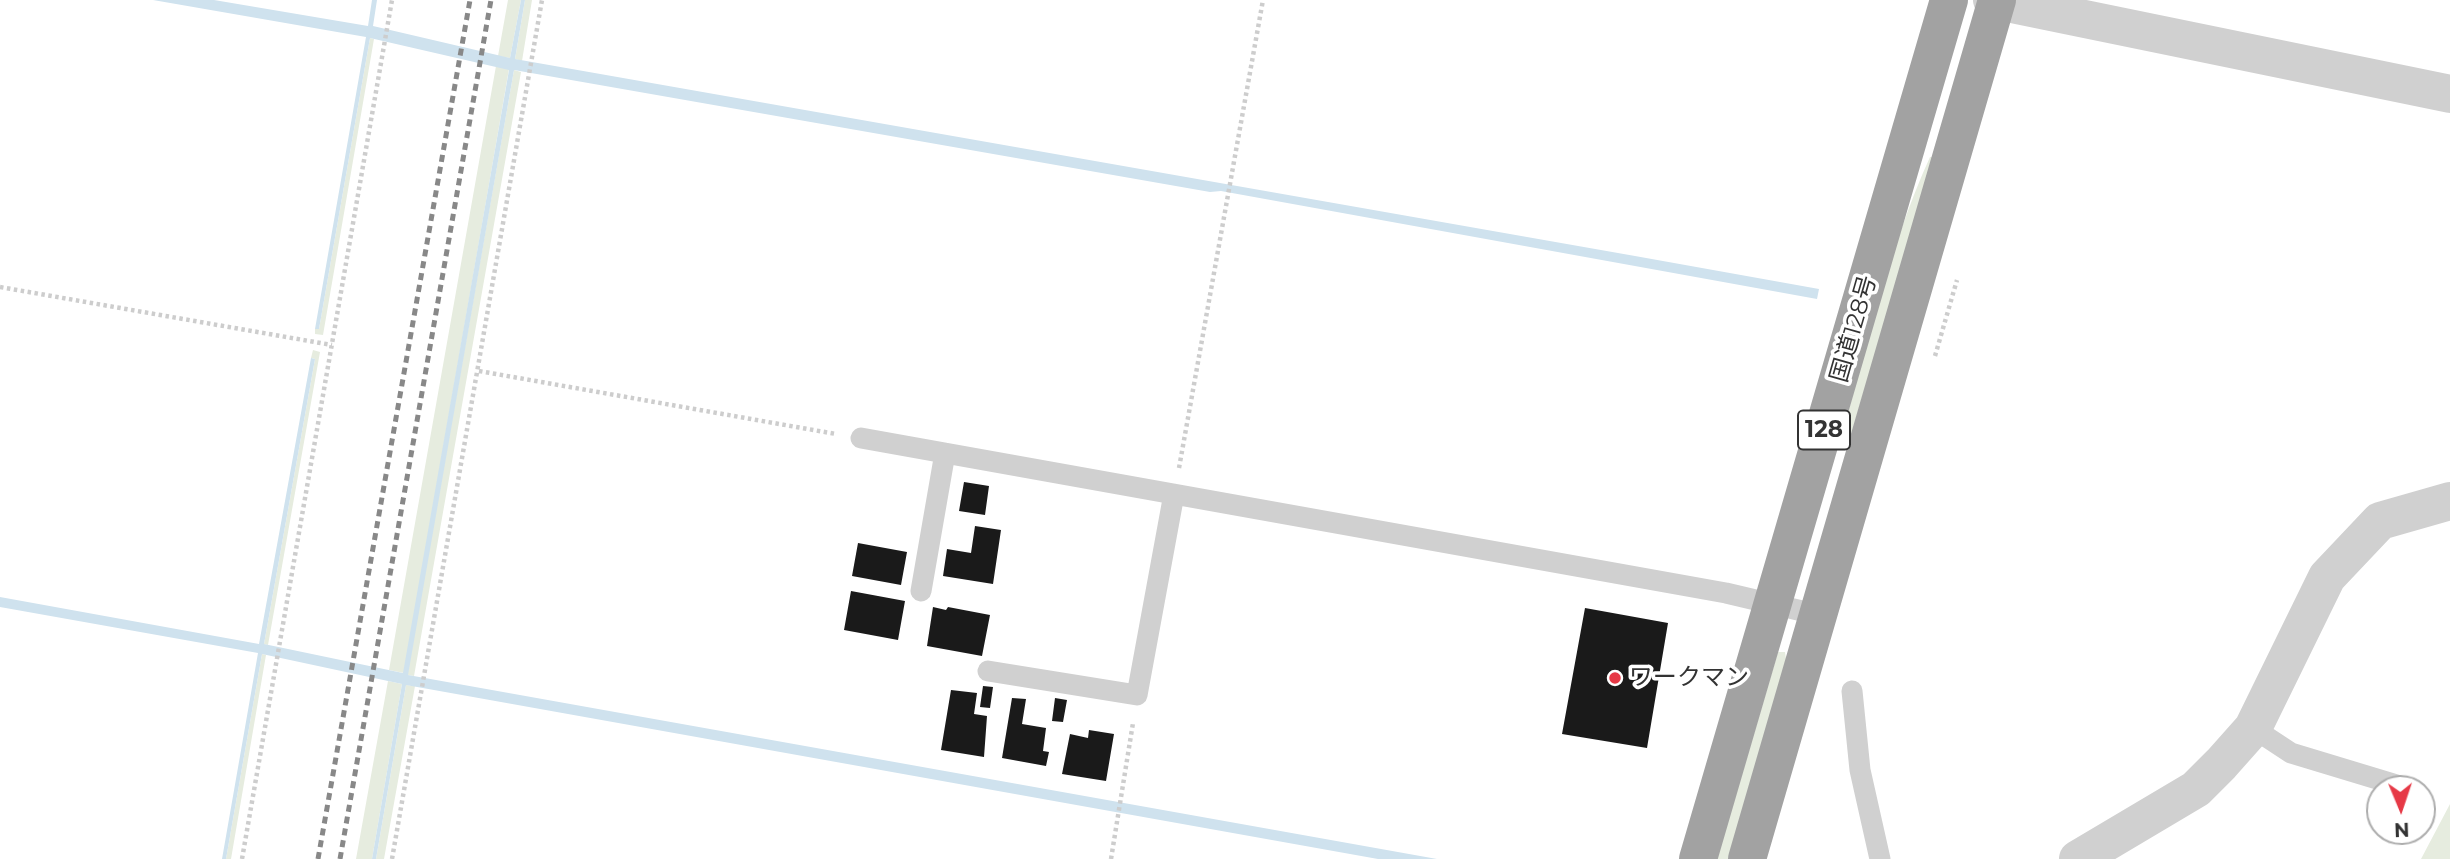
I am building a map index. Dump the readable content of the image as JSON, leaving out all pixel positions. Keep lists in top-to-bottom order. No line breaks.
{"streets":{"highway":["国道128号","128"]},"places":["ワークマン"],"north":"bottom"}
